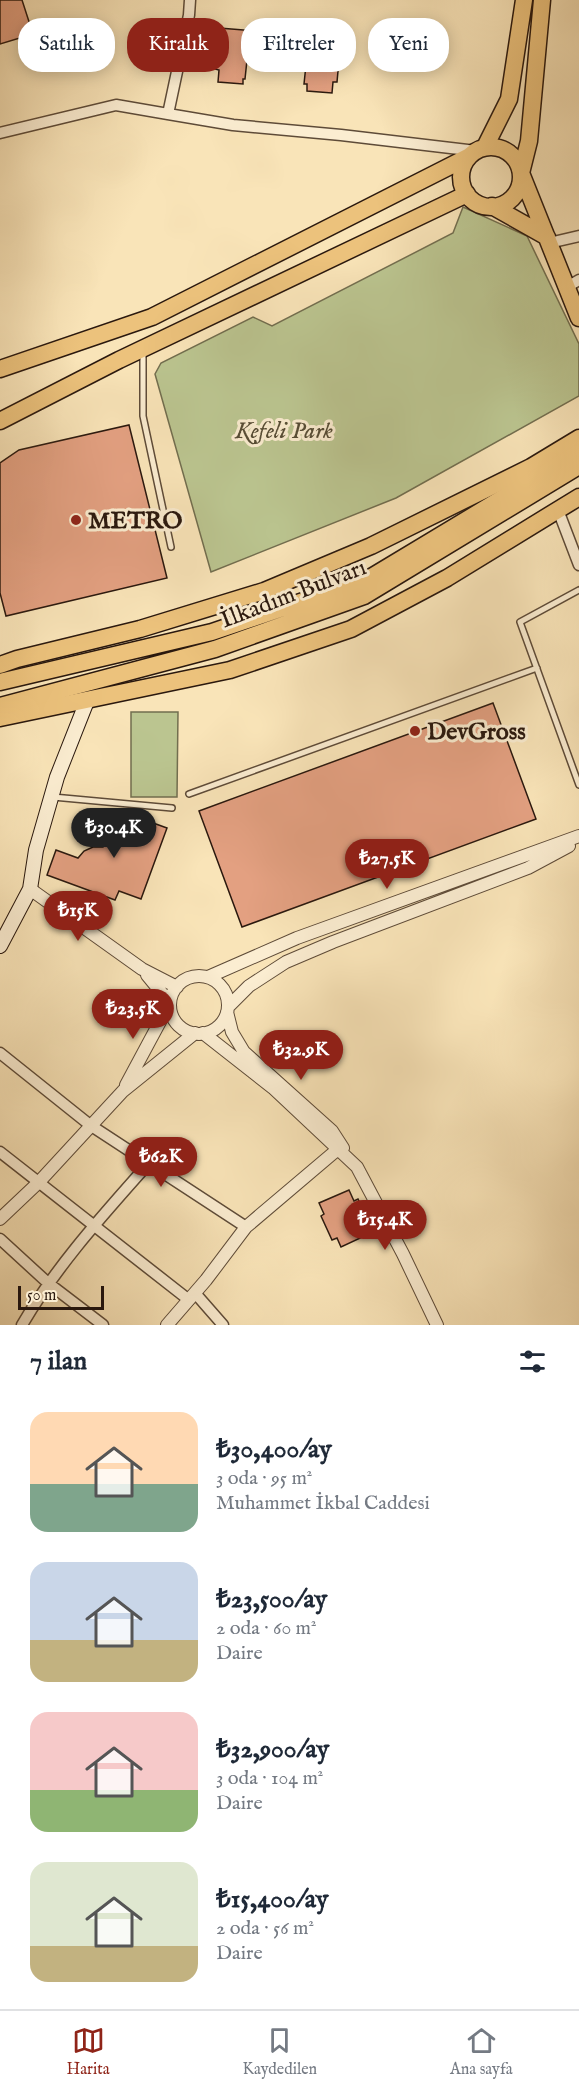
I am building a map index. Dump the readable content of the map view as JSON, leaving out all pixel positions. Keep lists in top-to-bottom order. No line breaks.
{"streets":{"main road":["İlkadım Bulvarı"]},"parks":["Kefeli Park"],"places":["METRO","DevGross"],"scale_bar":"50 m","page":{"chip":["Satılık","Kiralık","Filtreler","Yeni"],"price":["₺30.4K","₺27.5K","₺15K","₺23.5K","₺32.9K","₺62K","₺15.4K"],"scale":"50 m","heading":"7 ilan","list":[{"name":"₺30,400/ay","note":"3 oda · 95 m² · Muhammet İkbal Caddesi"},{"name":"₺23,500/ay","note":"2 oda · 60 m² · Daire"},{"name":"₺32,900/ay","note":"3 oda · 104 m² · Daire"},{"name":"₺15,400/ay","note":"2 oda · 56 m² · Daire"}],"tabs":["Harita","Kaydedilen","Ana sayfa"]}}
